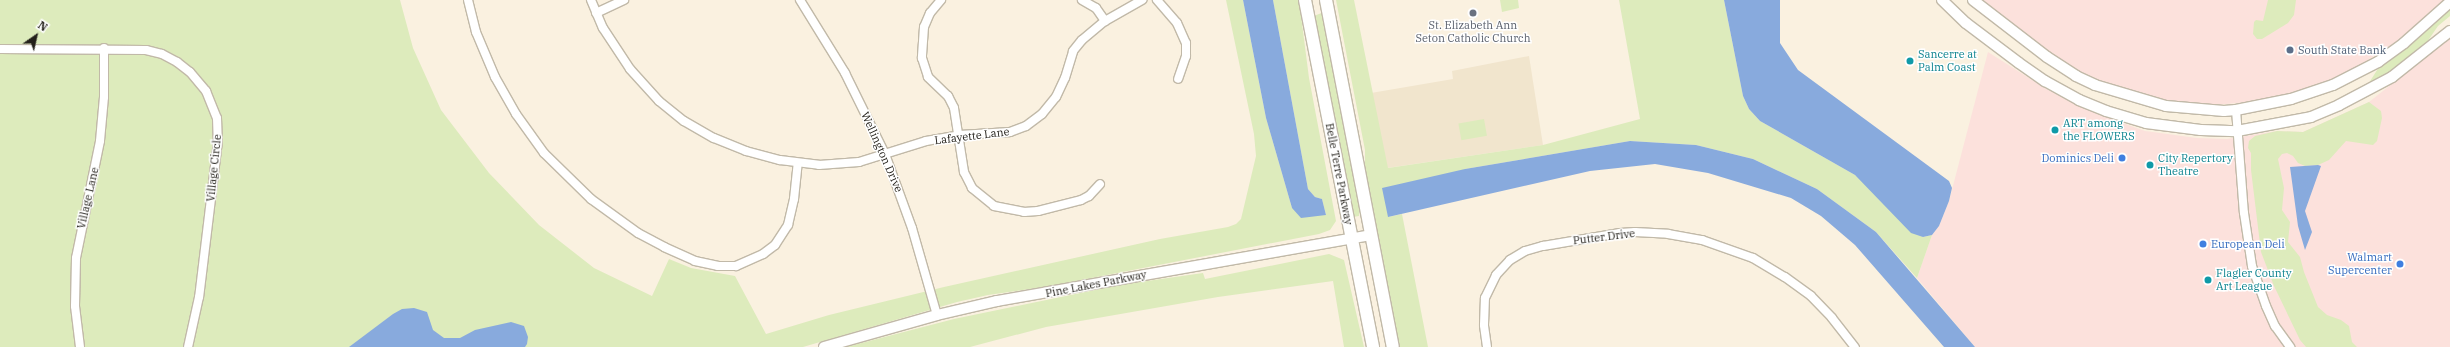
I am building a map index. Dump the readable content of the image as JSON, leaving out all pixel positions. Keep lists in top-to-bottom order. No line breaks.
{"streets":{"main road":["Belle Terre Parkway"],"street":["Lafayette Lane","Wellington Drive","Village Circle","Village Lane","Putter Drive","Pine Lakes Parkway"]},"crossings":[["Lafayette Lane","Wellington Drive"],["Wellington Drive","Pine Lakes Parkway"],["Village Circle","Village Lane"],["Belle Terre Parkway","Pine Lakes Parkway"]],"places":["St. Elizabeth Ann Seton Catholic Church","South State Bank","Sancerre at Palm Coast","ART among the FLOWERS","Dominics Deli","City Repertory Theatre","European Deli","Walmart Supercenter","Flagler County Art League"],"north":"top right"}
